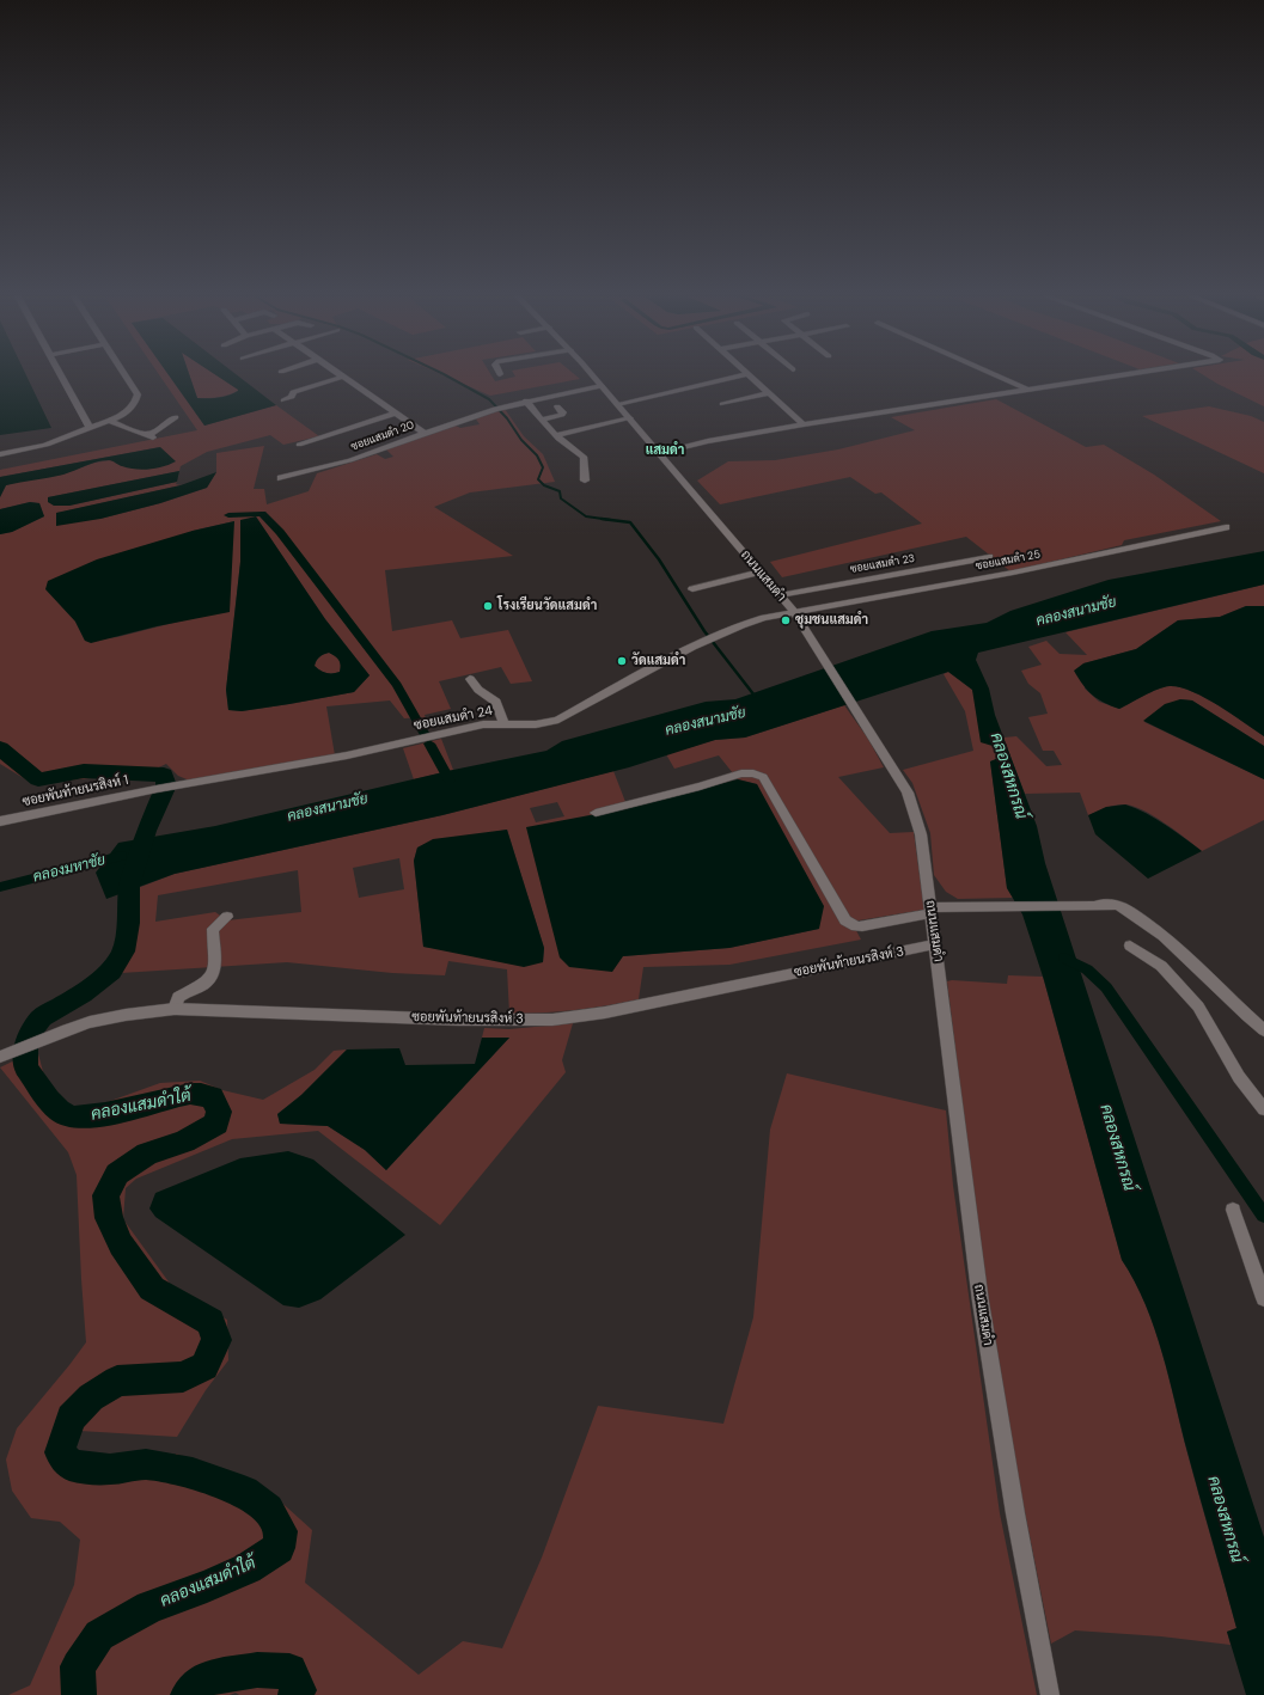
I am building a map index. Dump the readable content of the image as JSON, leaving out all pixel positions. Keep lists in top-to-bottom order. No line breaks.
{"streets":{"street":["ซอยแสมดำ 20","ซอยแสมดำ 25","ซอยแสมดำ 23","ถนนแสมดำ","ซอยแสมดำ 24","ซอยพันท้ายนรสิงห์ 1","ซอยพันท้ายนรสิงห์ 3"]},"crossings":[["ซอยแสมดำ 20","ถนนแสมดำ"],["ซอยแสมดำ 25","ถนนแสมดำ"],["ซอยแสมดำ 25","ซอยแสมดำ 24"],["ซอยแสมดำ 23","ถนนแสมดำ"],["ถนนแสมดำ","ซอยแสมดำ 24"],["ถนนแสมดำ","ซอยพันท้ายนรสิงห์ 3"],["ซอยแสมดำ 24","ซอยพันท้ายนรสิงห์ 1"]],"districts":["แสมดำ"],"water":["คลองสนามชัย","คลองสหกรณ์","คลองมหาชัย","คลองแสมดำใต้"],"places":["โรงเรียนวัดแสมดำ","ชุมชนแสมดำ","วัดแสมดำ"]}
